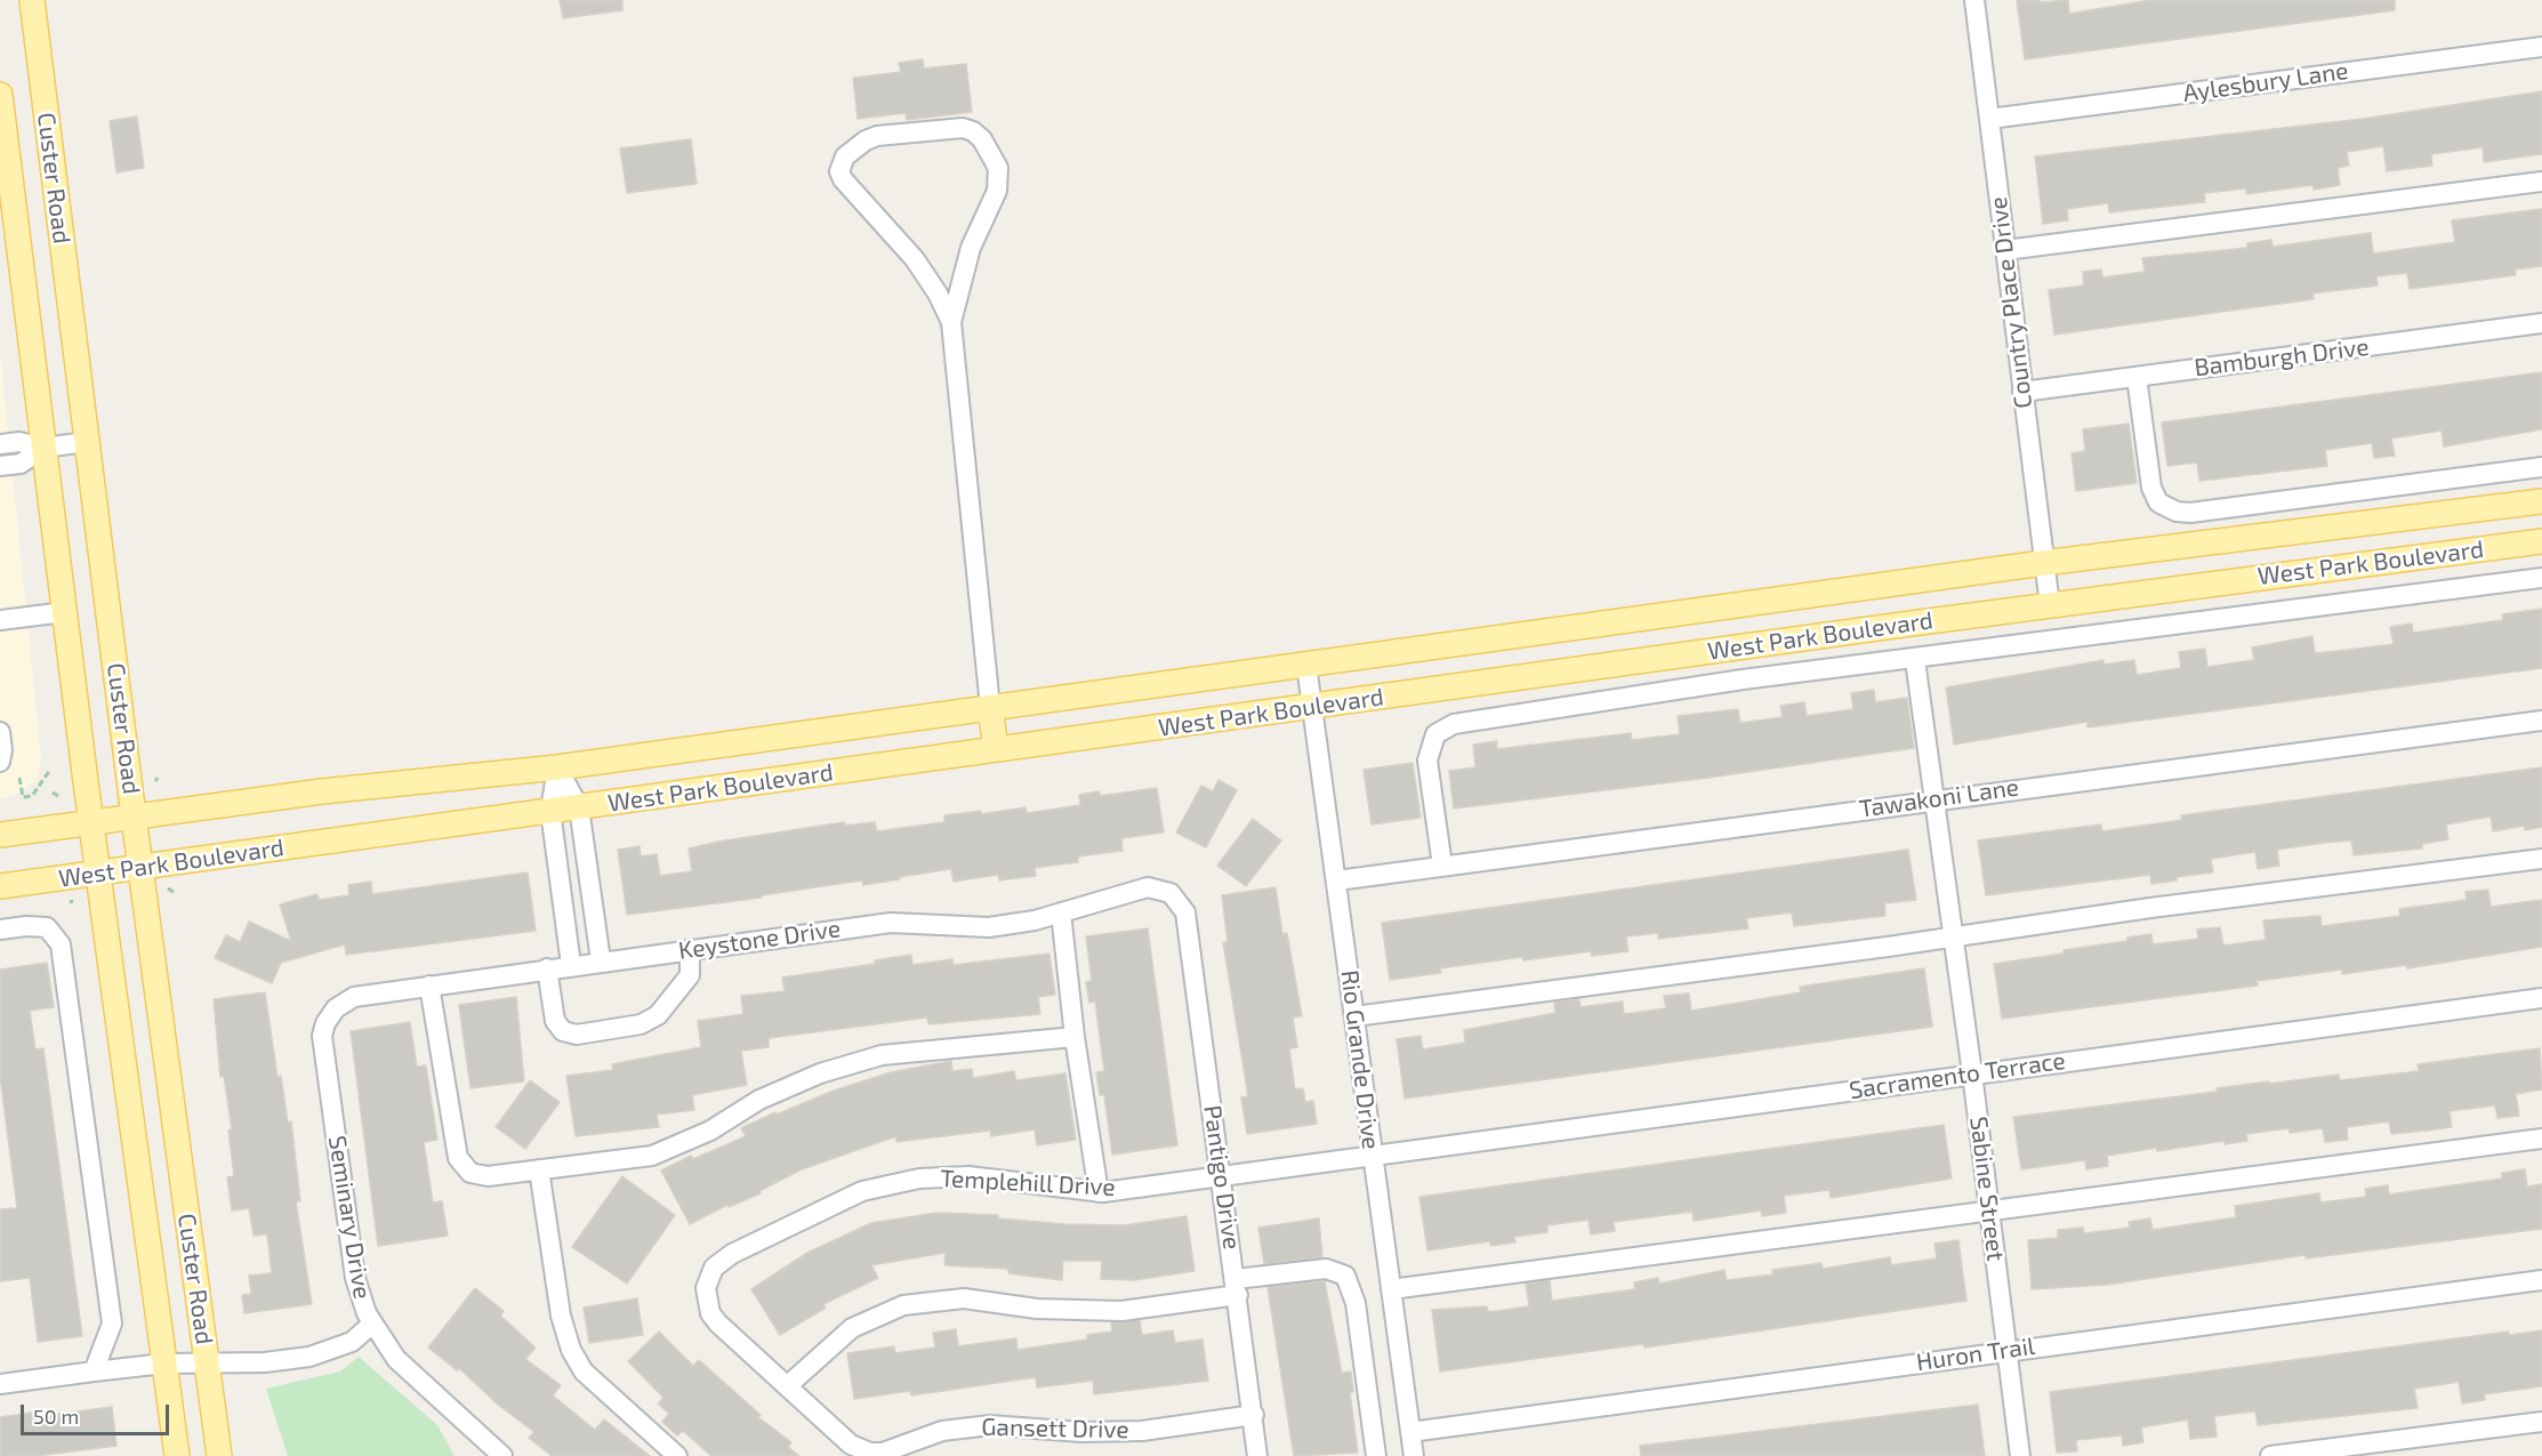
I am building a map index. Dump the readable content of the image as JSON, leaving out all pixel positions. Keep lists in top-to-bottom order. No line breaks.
{"streets":{"main road":["Custer Road","West Park Boulevard"],"street":["Aylesbury Lane","Country Place Drive","Bamburgh Drive","Tawakoni Lane","Keystone Drive","Rio Grande Drive","Sacramento Terrace","Pantigo Drive","Templehill Drive","Sabine Street","Seminary Drive","Huron Trail","Gansett Drive"]},"crossings":[["Aylesbury Lane","Country Place Drive"],["Custer Road","West Park Boulevard"],["Country Place Drive","Bamburgh Drive"],["Country Place Drive","West Park Boulevard"],["West Park Boulevard","Rio Grande Drive"],["Tawakoni Lane","Rio Grande Drive"],["Tawakoni Lane","Sabine Street"],["Keystone Drive","Pantigo Drive"],["Keystone Drive","Seminary Drive"],["Rio Grande Drive","Sacramento Terrace"],["Rio Grande Drive","Templehill Drive"],["Rio Grande Drive","Huron Trail"],["Sacramento Terrace","Templehill Drive"],["Sacramento Terrace","Sabine Street"],["Pantigo Drive","Templehill Drive"],["Pantigo Drive","Gansett Drive"],["Templehill Drive","Gansett Drive"],["Sabine Street","Huron Trail"]],"scale_bar":"50 m"}
